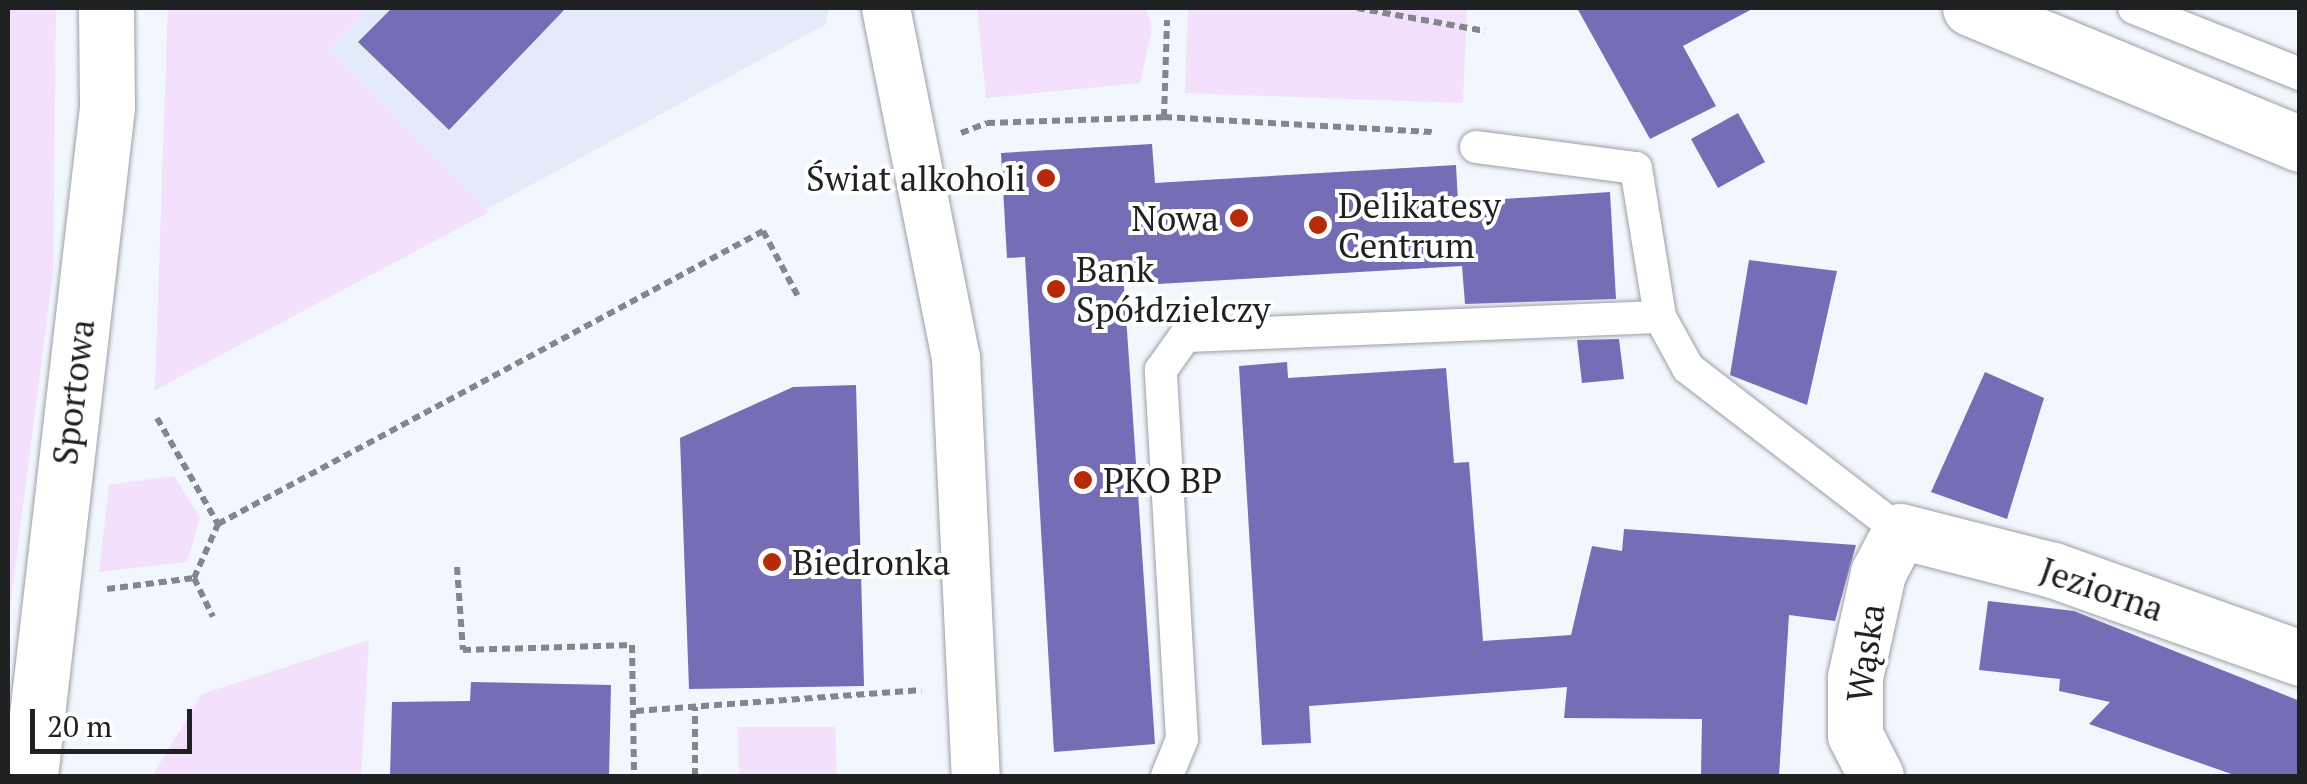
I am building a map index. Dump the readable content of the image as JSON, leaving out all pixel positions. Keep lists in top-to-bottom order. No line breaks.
{"streets":{"street":["Sportowa","Jeziorna","Wąska"]},"crossings":[["Jeziorna","Wąska"]],"places":["Świat alkoholi","Nowa","Delikatesy Centrum","Bank Spółdzielczy","PKO BP","Biedronka"],"scale_bar":"20 m"}
